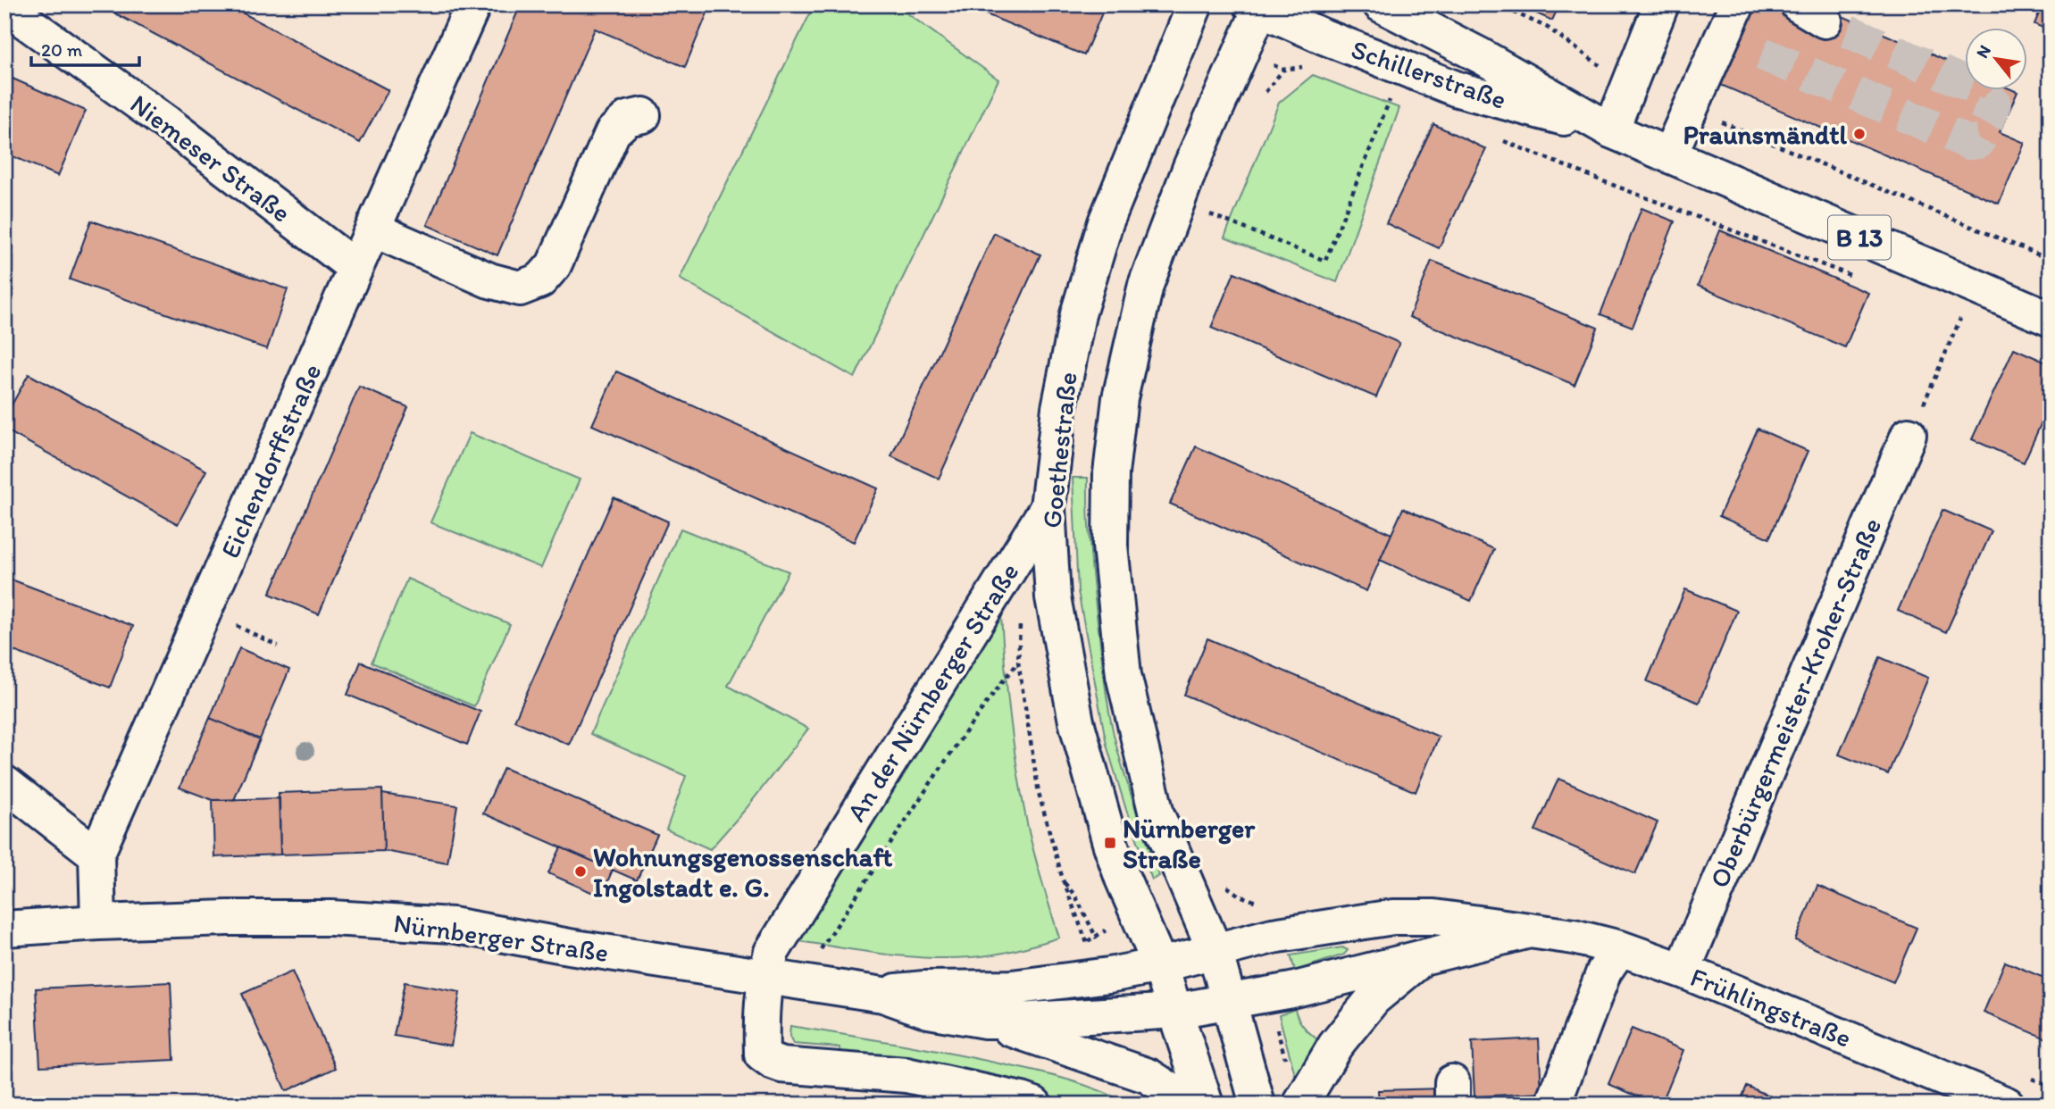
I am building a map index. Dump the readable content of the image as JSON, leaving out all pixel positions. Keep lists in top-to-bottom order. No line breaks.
{"streets":{"street":["Schillerstraße","Niemeser Straße","B 13","Goethestraße","Eichendorffstraße","An der Nürnberger Straße","Oberbürgermeister-Kroher-Straße","Nürnberger Straße","Frühlingstraße"]},"crossings":[["Schillerstraße","Goethestraße"],["Niemeser Straße","Eichendorffstraße"],["B 13","Goethestraße"],["B 13","Nürnberger Straße"],["B 13","Frühlingstraße"],["Goethestraße","An der Nürnberger Straße"],["Goethestraße","Nürnberger Straße"],["Goethestraße","Frühlingstraße"],["Eichendorffstraße","Nürnberger Straße"],["An der Nürnberger Straße","Nürnberger Straße"],["Oberbürgermeister-Kroher-Straße","Frühlingstraße"],["Nürnberger Straße","Frühlingstraße"]],"places":{"other":["Praunsmändtl","Wohnungsgenossenschaft Ingolstadt e. G."],"transit":["Nürnberger Straße"]},"scale_bar":"20 m","north":"top left"}
